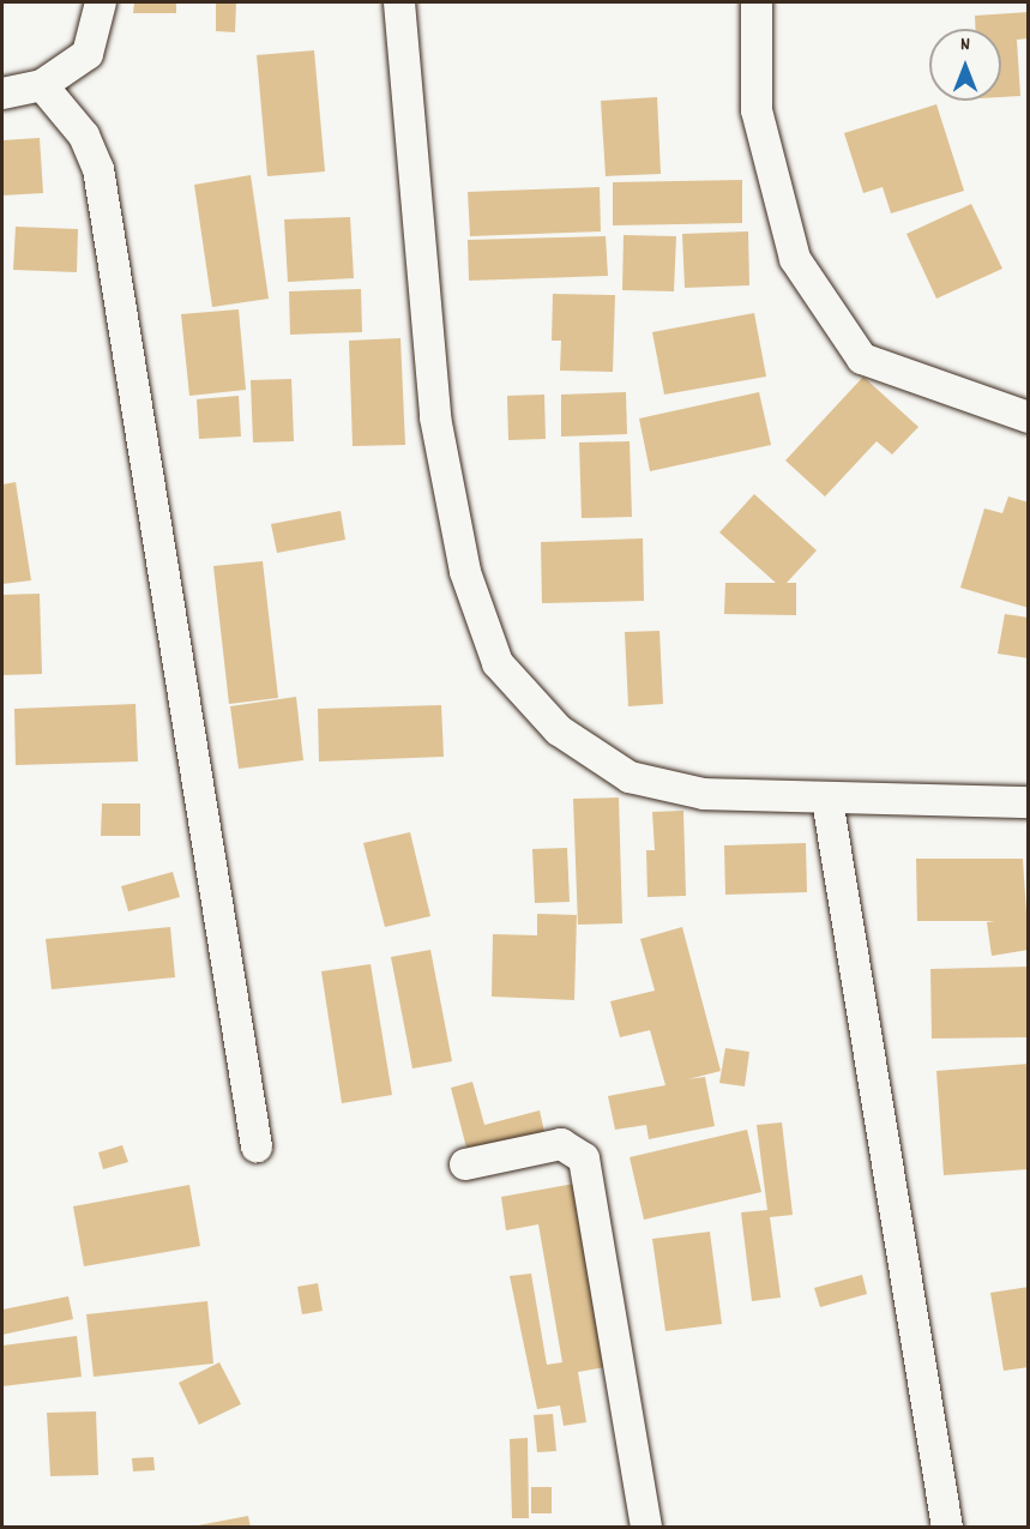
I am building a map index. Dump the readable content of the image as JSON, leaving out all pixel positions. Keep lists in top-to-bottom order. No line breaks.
{"north":"top"}
